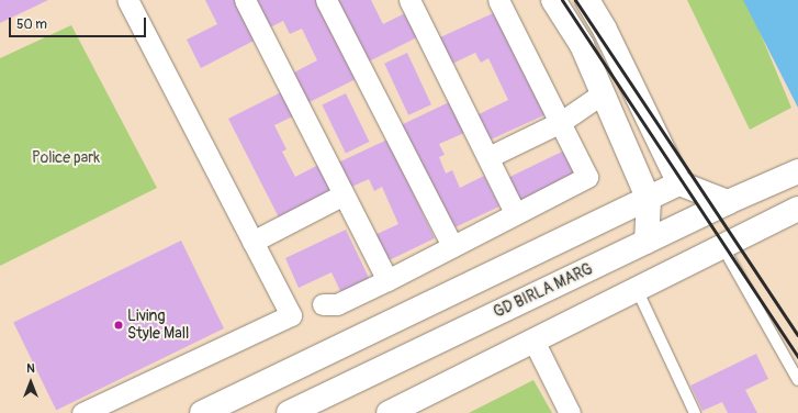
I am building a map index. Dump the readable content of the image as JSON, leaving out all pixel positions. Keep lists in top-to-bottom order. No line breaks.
{"streets":{"street":["GD BIRLA MARG"]},"parks":["Police park"],"places":["Living Style Mall"],"scale_bar":"50 m","north":"top"}
